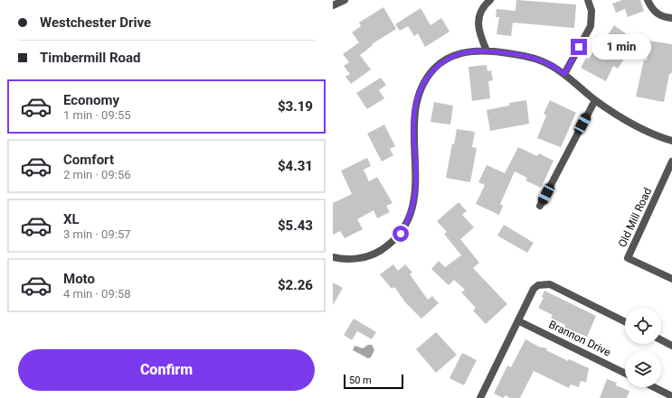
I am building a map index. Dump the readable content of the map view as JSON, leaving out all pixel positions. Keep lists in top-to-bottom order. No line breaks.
{"streets":{"street":["Old Mill Road","Brannon Drive"]},"scale_bar":"50 m","page":{"banner":["Westchester Drive","Timbermill Road"],"bubble":"1 min","list":[{"name":"Economy","note":"1 min · 09:55","value":"$3.19"},{"name":"Comfort","note":"2 min · 09:56","value":"$4.31"},{"name":"XL","note":"3 min · 09:57","value":"$5.43"},{"name":"Moto","note":"4 min · 09:58","value":"$2.26"}],"buttons":"Confirm","scale":"50 m"}}
